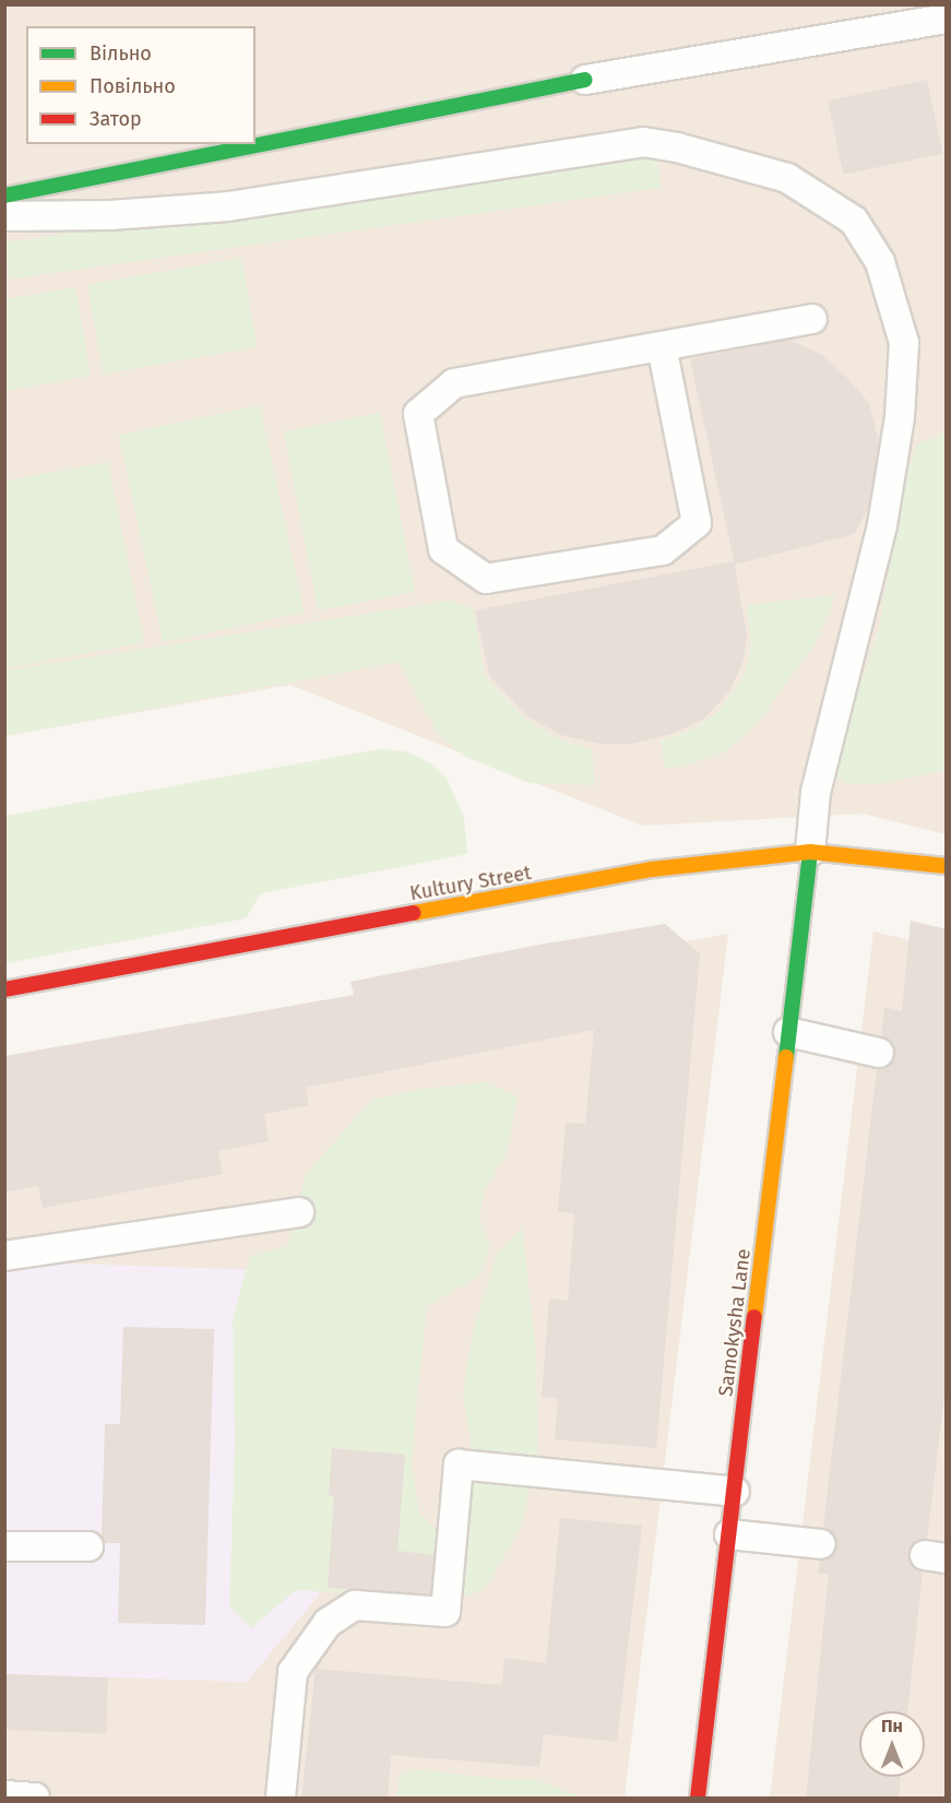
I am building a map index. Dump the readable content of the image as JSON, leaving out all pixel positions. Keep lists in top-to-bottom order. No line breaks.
{"streets":{"street":["Kultury Street","Samokysha Lane"]},"crossings":[["Kultury Street","Samokysha Lane"]],"legend":["Вільно","Повільно","Затор"],"north":"top"}
